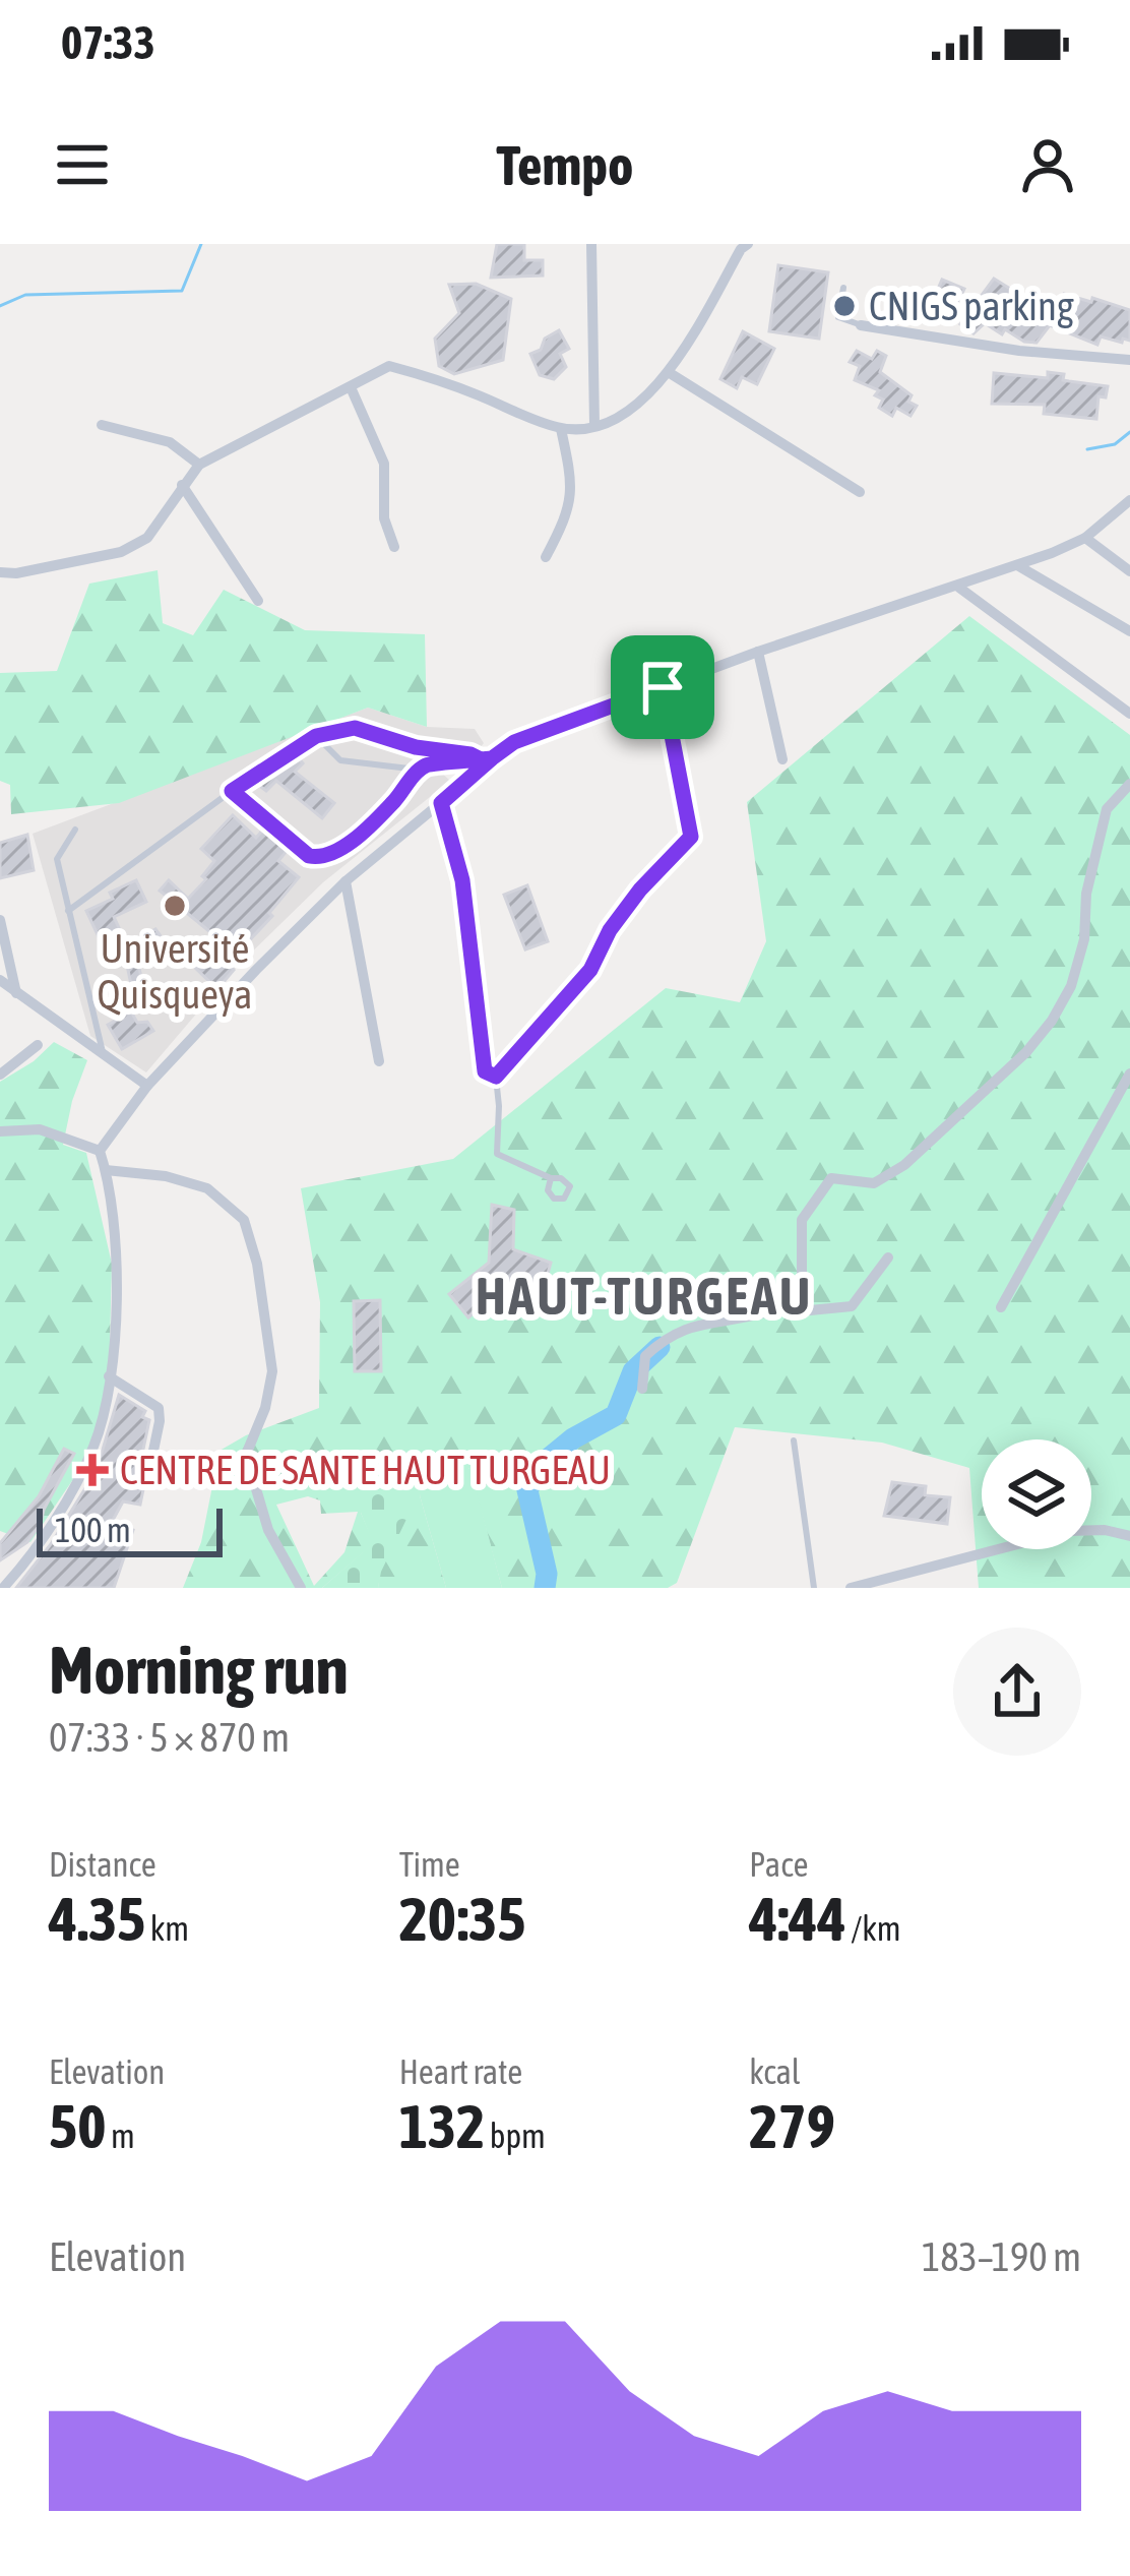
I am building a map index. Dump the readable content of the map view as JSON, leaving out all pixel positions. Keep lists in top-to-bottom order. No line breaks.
{"districts":["HAUT-TURGEAU"],"places":{"other":["CNIGS parking","Université Quisqueya"],"health":["CENTRE DE SANTE HAUT TURGEAU"]},"scale_bar":"100 m","page":{"status":"07:33","header":"Tempo","scale":"100 m","heading":["Morning run","07:33 · 5 × 870 m"],"stats":[["Distance","4.35 km"],["Time","20:35"],["Pace","4:44 /km"],["Elevation","50 m"],["Heart rate","132 bpm"],["kcal","279"]],"chart":["Elevation","183–190 m"]}}
